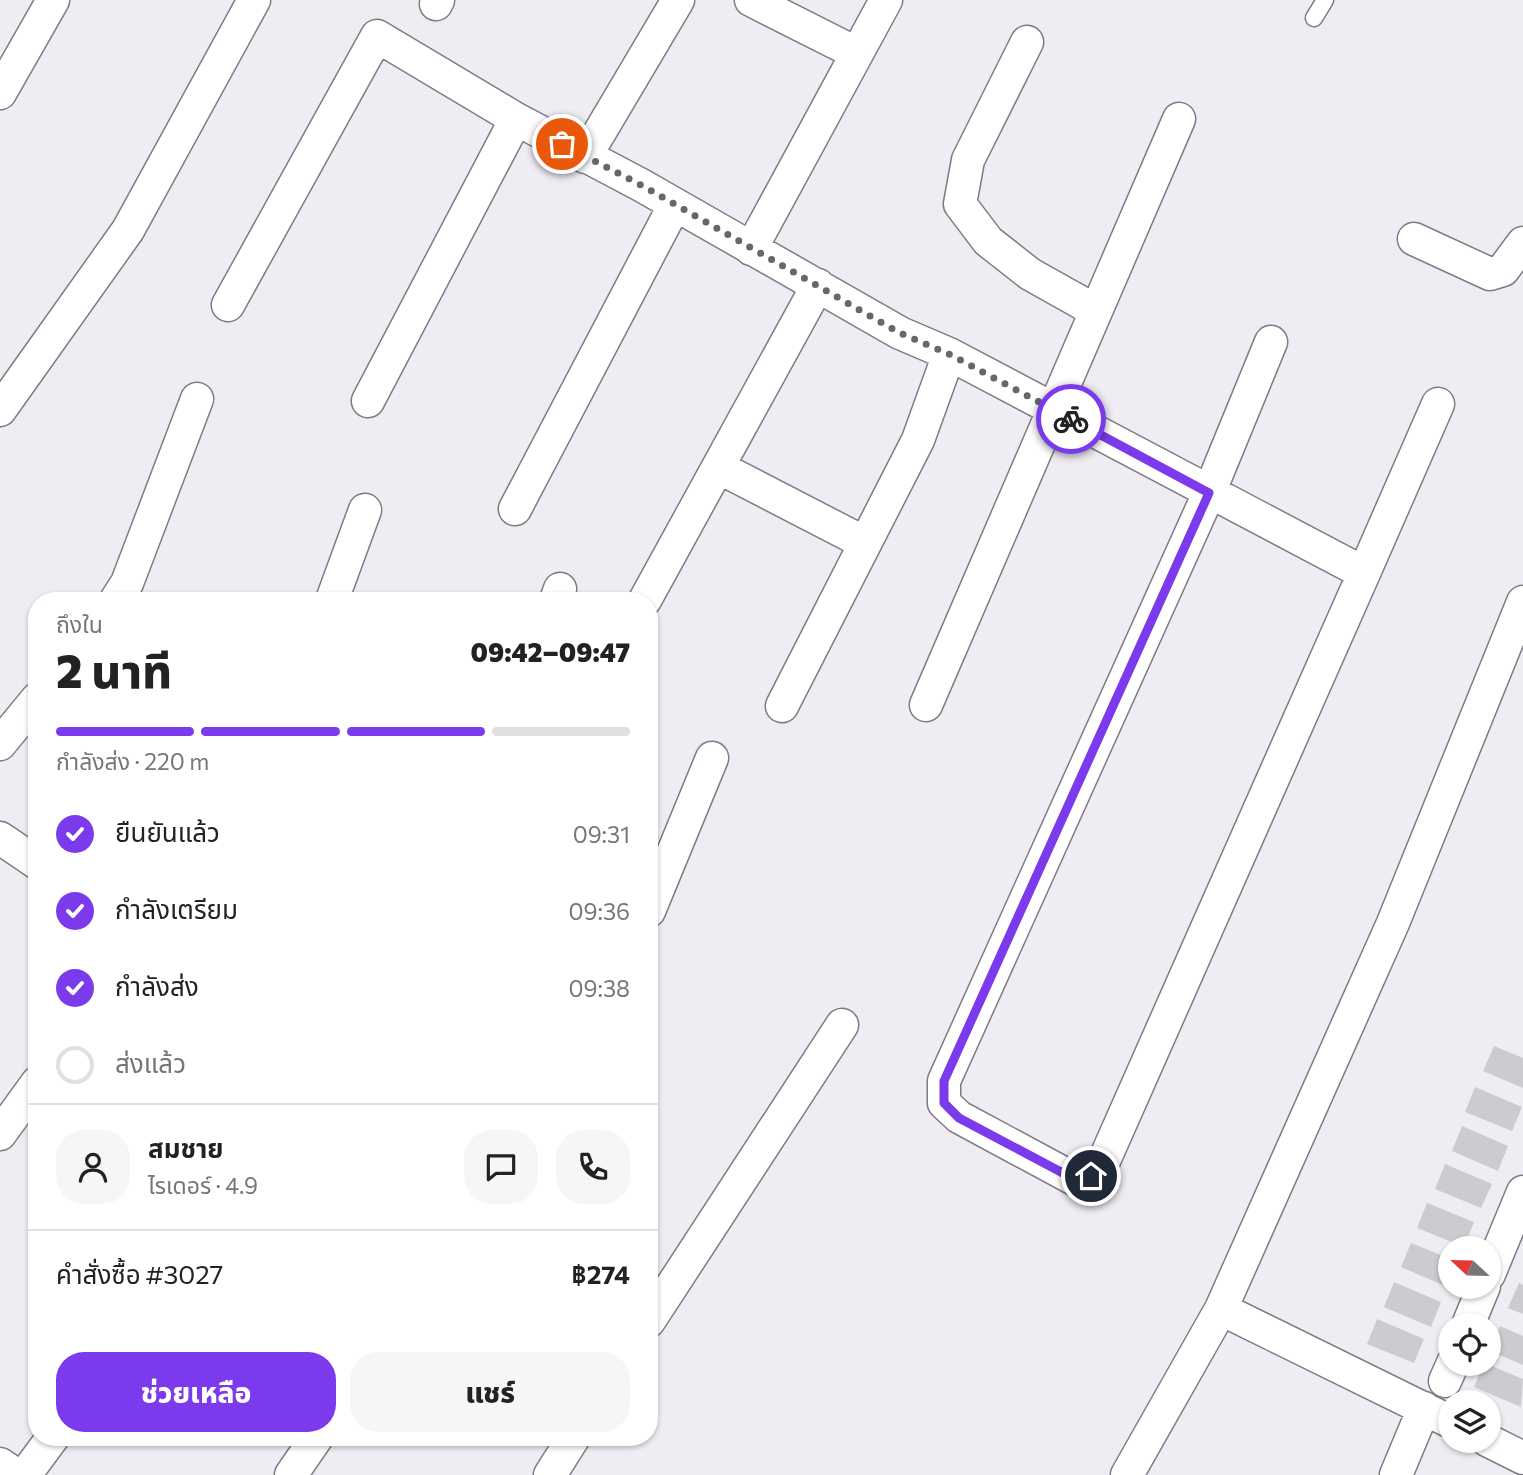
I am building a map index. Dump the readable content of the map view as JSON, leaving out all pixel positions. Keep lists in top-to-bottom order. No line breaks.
{"north":"left","page":{"heading":["2 นาที","ถึงใน","09:42–09:47"],"panel":["สมชาย","ไรเดอร์ · 4.9","คำสั่งซื้อ #3027","฿274"],"bar":"กำลังส่ง · 220 m","list":[["ยืนยันแล้ว","09:31"],["กำลังเตรียม","09:36"],["กำลังส่ง","09:38"],"ส่งแล้ว"],"buttons":["ช่วยเหลือ","แชร์"]}}
